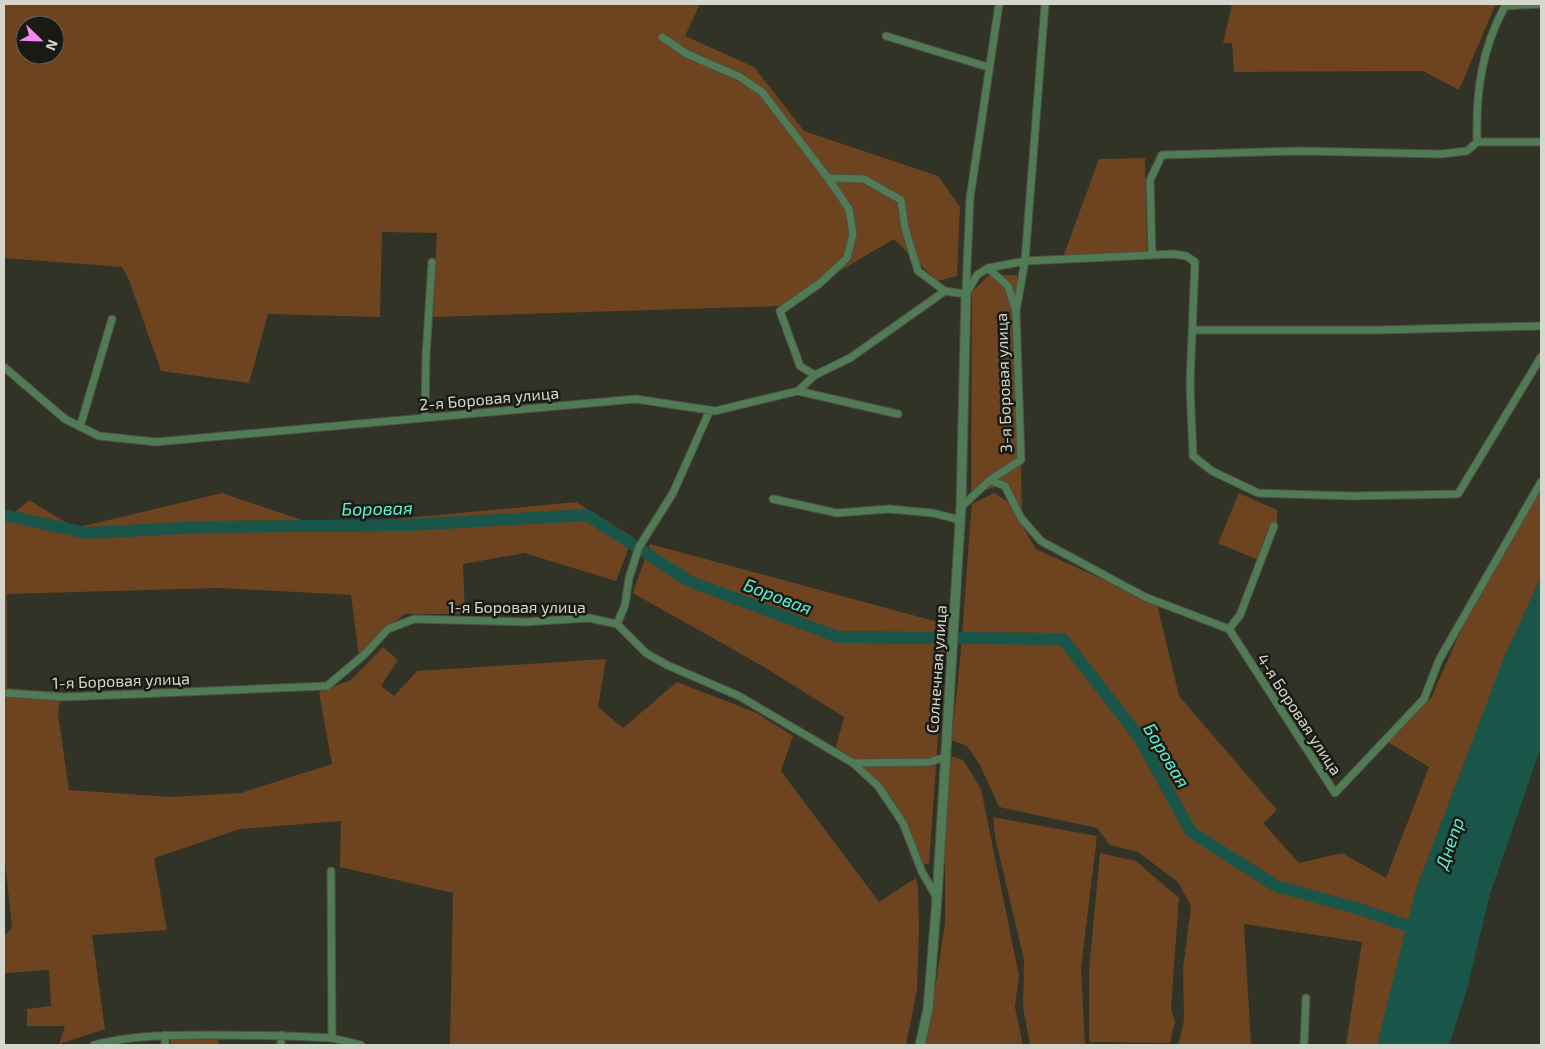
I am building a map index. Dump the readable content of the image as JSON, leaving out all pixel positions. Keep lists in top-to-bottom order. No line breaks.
{"streets":{"street":["3-я Боровая улица","2-я Боровая улица","1-я Боровая улица","Солнечная улица","4-я Боровая улица"]},"crossings":[["3-я Боровая улица","Солнечная улица"]],"water":["Боровая","Днепр"],"north":"bottom right"}
